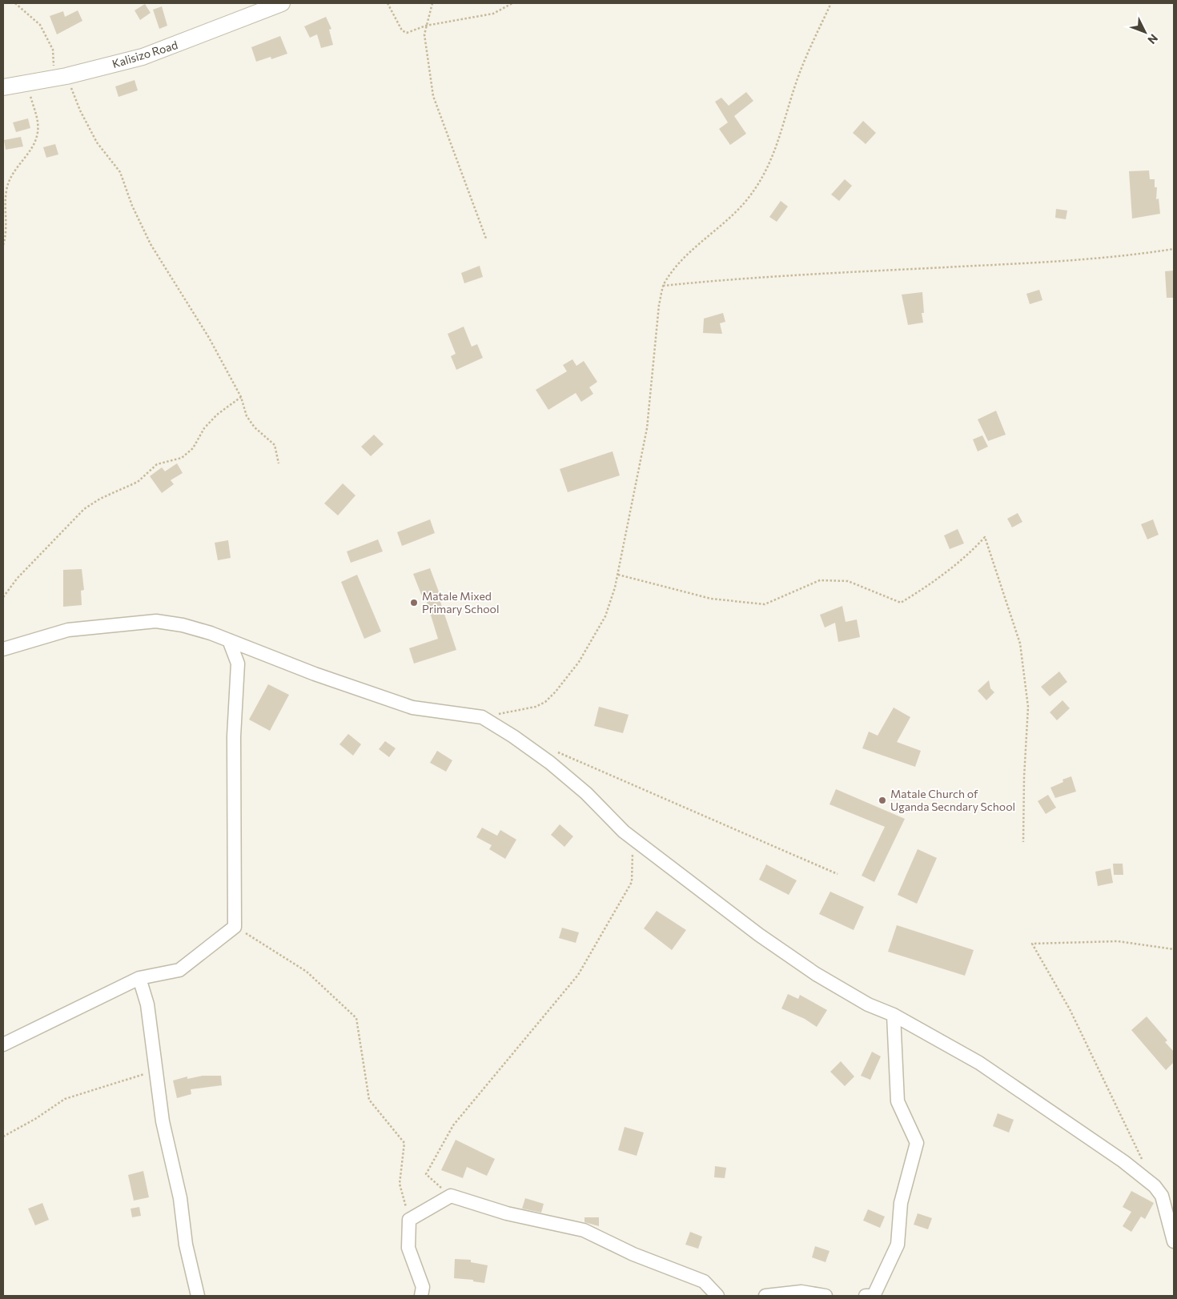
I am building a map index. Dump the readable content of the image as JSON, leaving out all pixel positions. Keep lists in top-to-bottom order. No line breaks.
{"streets":{"street":["Kalisizo Road"]},"places":["Matale Mixed Primary School","Matale Church of Uganda Secndary School"],"north":"bottom right"}
